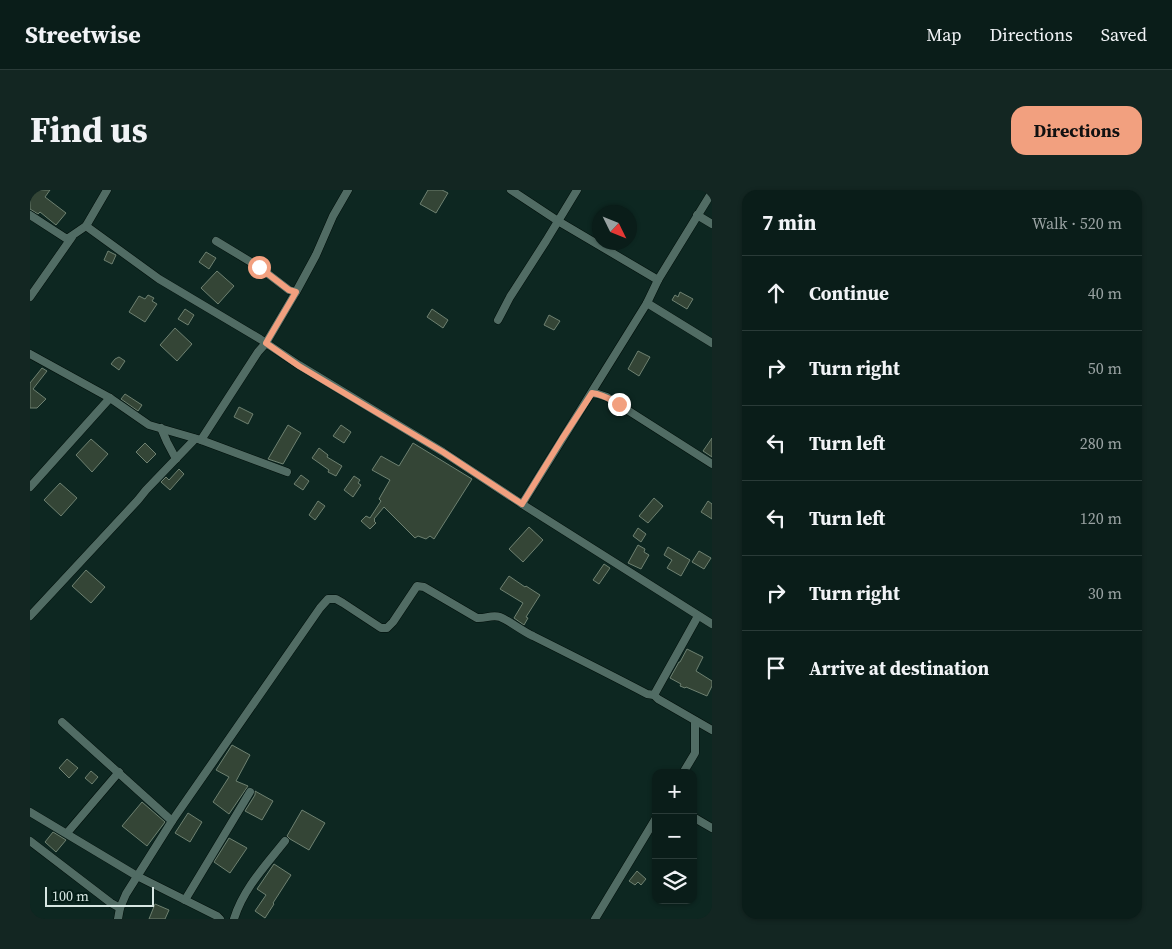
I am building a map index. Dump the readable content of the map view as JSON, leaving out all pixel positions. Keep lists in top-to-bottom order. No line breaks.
{"scale_bar":"100 m","north":"bottom right","page":{"header":"Streetwise","nav":["Map","Directions","Saved"],"title":"Find us","buttons":"Directions","heading":["7 min","Walk · 520 m"],"list":[["Continue","40 m"],["Turn right","50 m"],["Turn left","280 m"],["Turn left","120 m"],["Turn right","30 m"],"Arrive at destination"],"map_buttons":["+","−"],"scale":"100 m"}}
